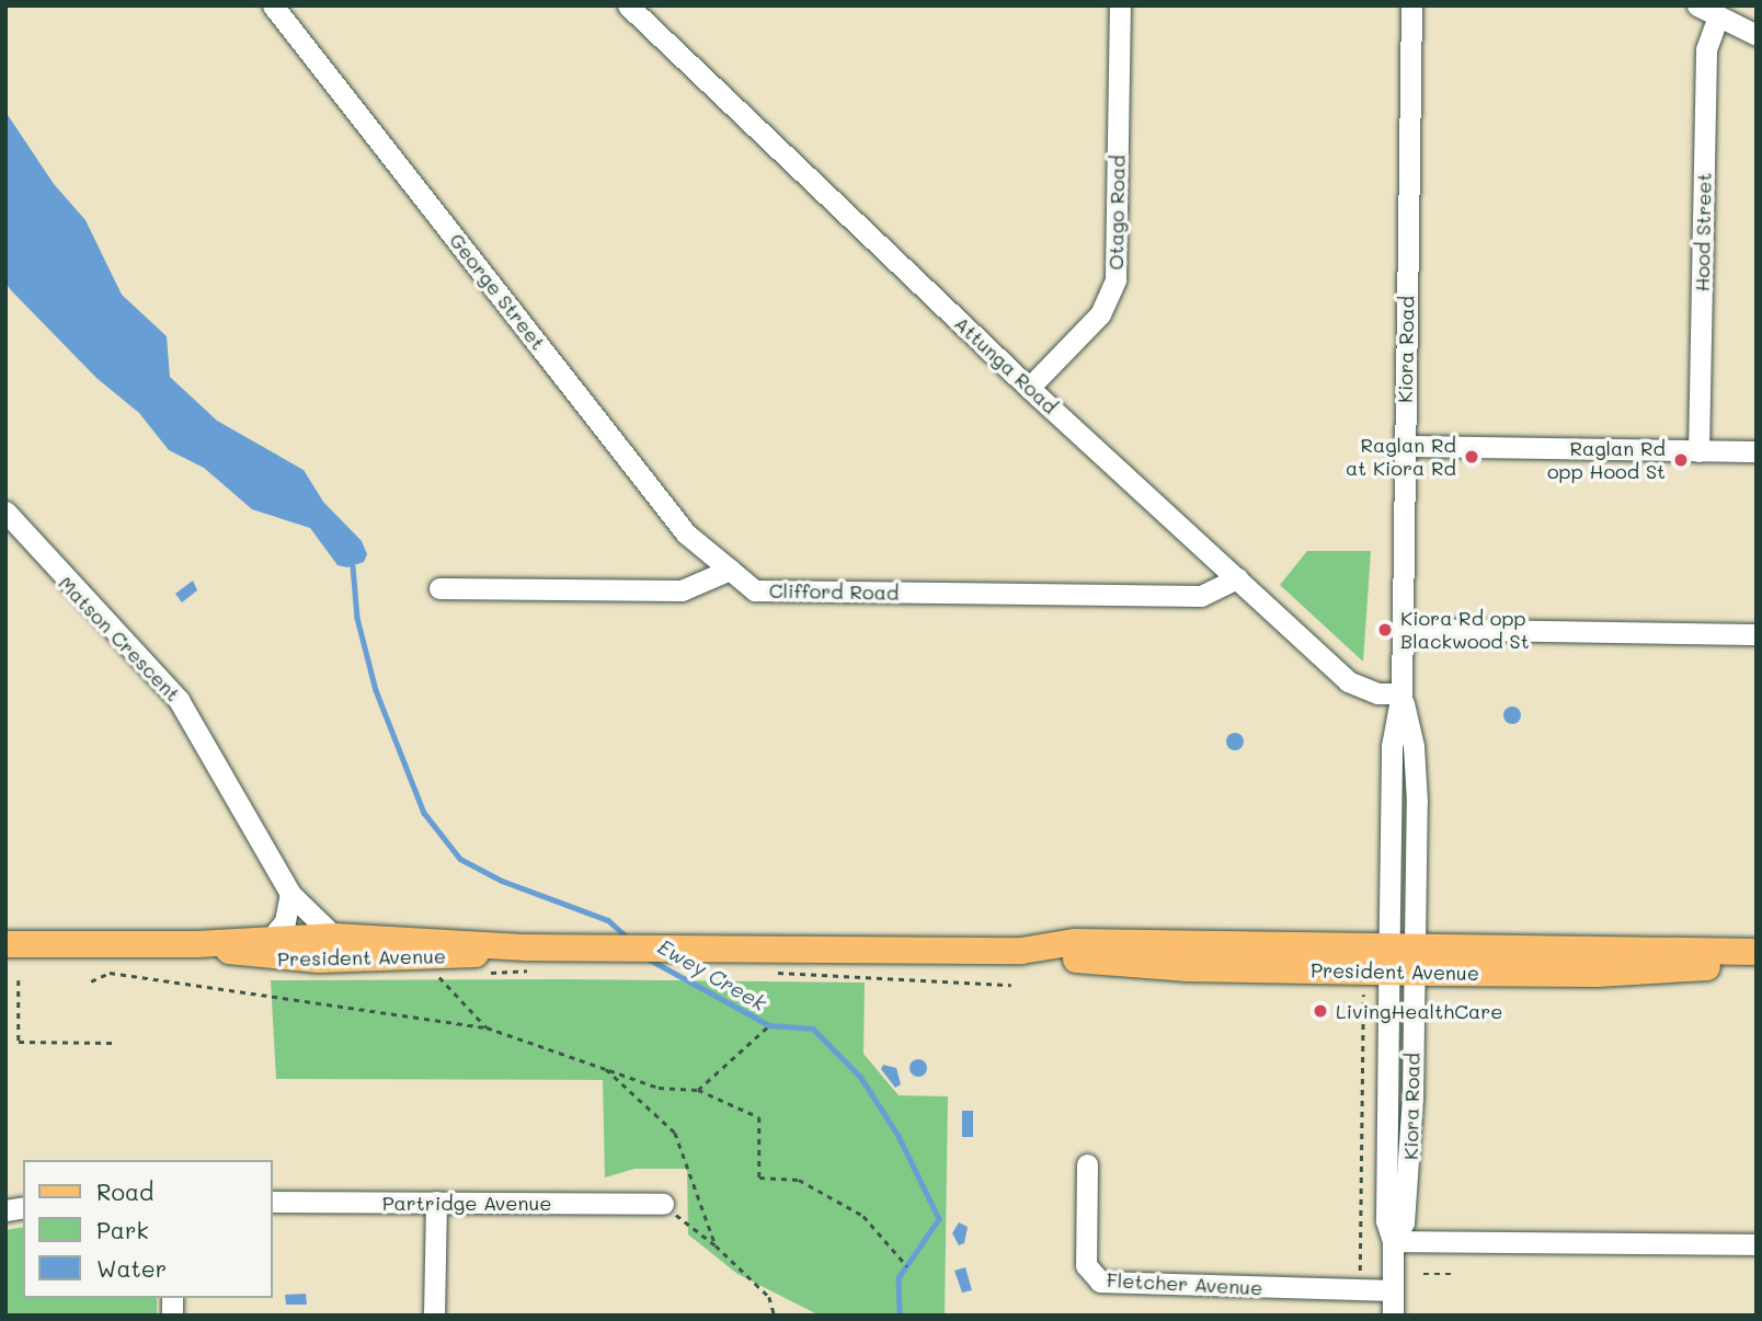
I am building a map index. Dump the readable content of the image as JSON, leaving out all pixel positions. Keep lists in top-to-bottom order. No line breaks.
{"streets":{"main road":["President Avenue"],"street":["Otago Road","Hood Street","George Street","Kiora Road","Attunga Road","Clifford Road","Matson Crescent","Partridge Avenue","Fletcher Avenue"]},"crossings":[["Otago Road","Attunga Road"],["George Street","Clifford Road"],["Kiora Road","Attunga Road"],["Kiora Road","President Avenue"],["Kiora Road","Fletcher Avenue"],["Attunga Road","Clifford Road"],["Matson Crescent","President Avenue"]],"water":["Ewey Creek"],"places":["Raglan Rd at Kiora Rd","Raglan Rd opp Hood St","Kiora Rd opp Blackwood St","LivingHealthCare"],"legend":["Road","Park","Water"]}
